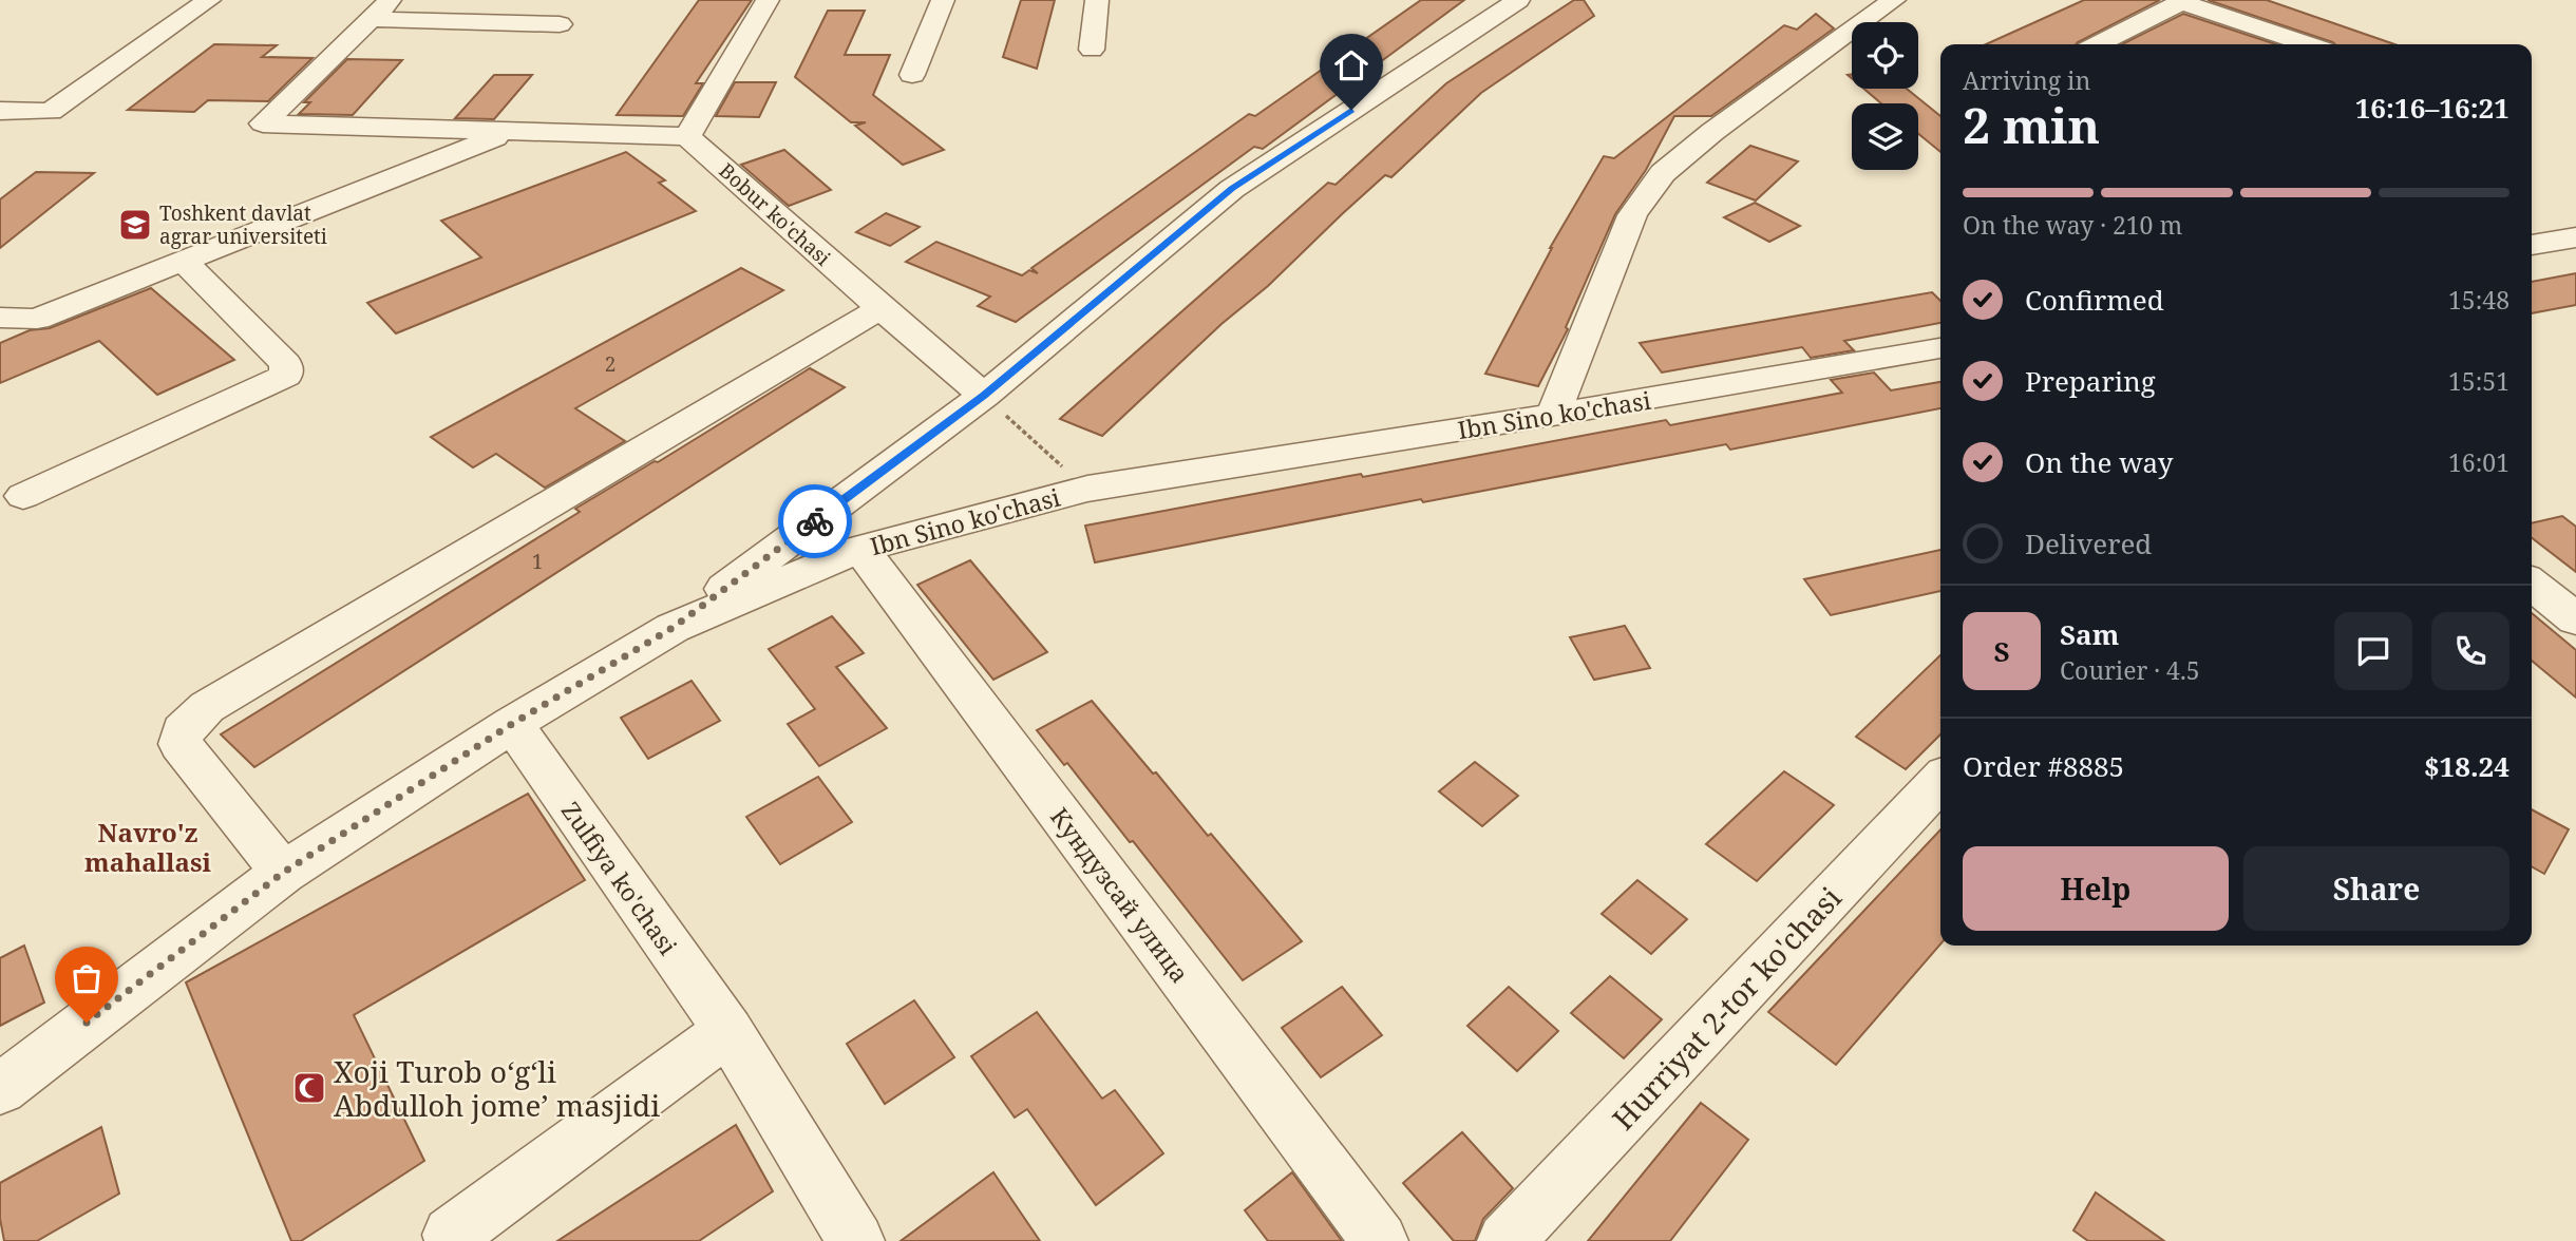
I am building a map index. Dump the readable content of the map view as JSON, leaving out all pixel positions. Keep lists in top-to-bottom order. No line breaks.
{"streets":{"street":["Bobur ko'chasi","Ibn Sino ko'chasi","Zulfiya ko'chasi","Кундузсай улица","Hurriyat 2-tor ko'chasi"]},"crossings":[["Ibn Sino ko'chasi","Zulfiya ko'chasi"],["Ibn Sino ko'chasi","Кундузсай улица"]],"districts":["Navro'z mahallasi"],"places":{"school or university":["Toshkent davlat agrar universiteti"],"mosque":["Xoji Turob o‘g‘li Abdulloh jome’ masjidi"]},"house_numbers":["2","1"],"page":{"heading":["2 min","Arriving in","16:16–16:21"],"panel":["Sam","Courier · 4.5","Order #8885","$18.24"],"bar":"On the way · 210 m","list":[["Confirmed","15:48"],["Preparing","15:51"],["On the way","16:01"],"Delivered"],"round":"S","buttons":["Help","Share"]}}
